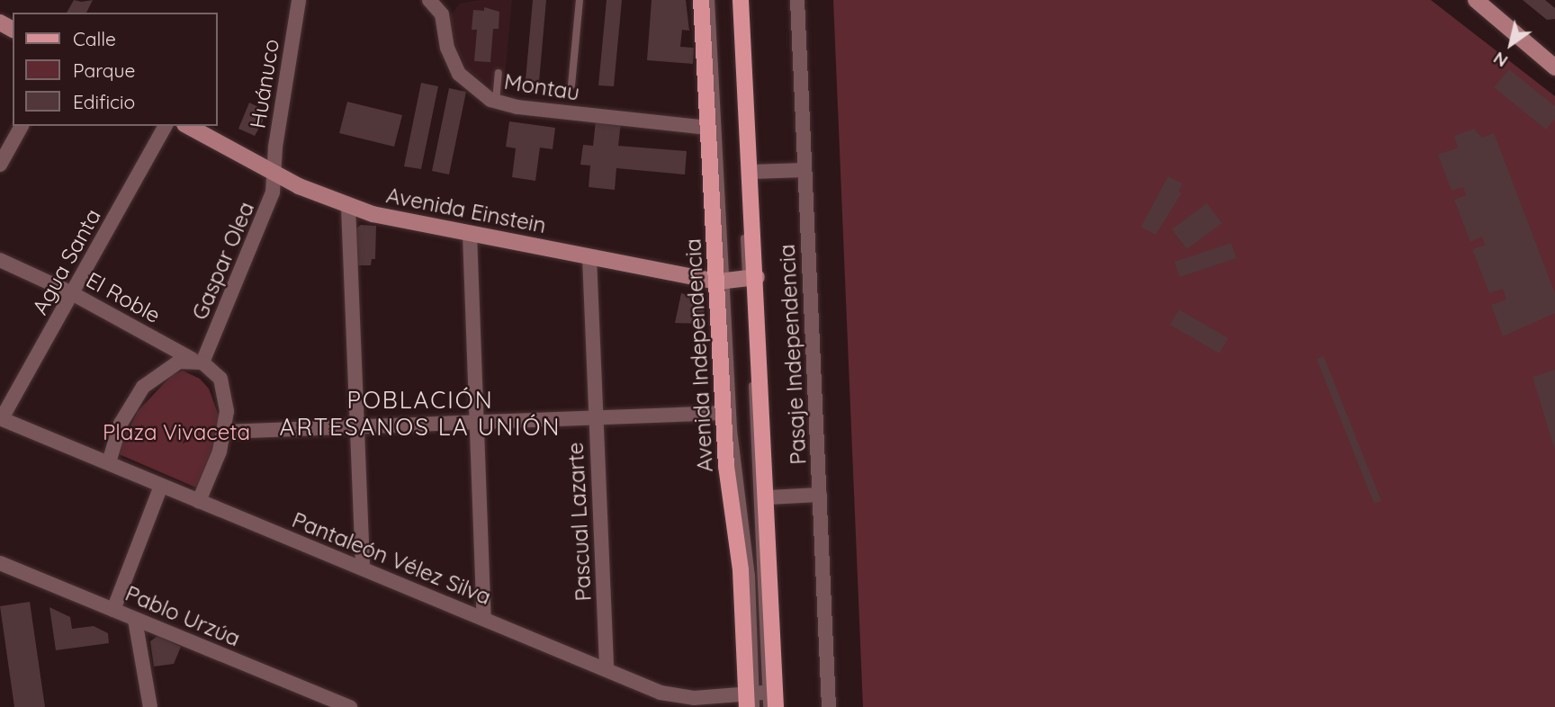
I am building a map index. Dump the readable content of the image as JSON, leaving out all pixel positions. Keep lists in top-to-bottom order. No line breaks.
{"streets":{"main road":["Avenida Einstein","Avenida Independencia"],"street":["Huánuco","Montau","Gaspar Olea","Agua Santa","El Roble","Pasaje Independencia","Pascual Lazarte","Pantaleón Vélez Silva","Pablo Urzúa"]},"crossings":[["Huánuco","Avenida Einstein"],["Huánuco","Gaspar Olea"],["Montau","Avenida Independencia"],["Avenida Einstein","Gaspar Olea"],["Avenida Einstein","Avenida Independencia"],["Avenida Einstein","Pascual Lazarte"],["Gaspar Olea","El Roble"],["Agua Santa","El Roble"],["Agua Santa","Pantaleón Vélez Silva"],["Avenida Independencia","Pantaleón Vélez Silva"],["Pascual Lazarte","Pantaleón Vélez Silva"]],"districts":["POBLACIÓN ARTESANOS LA UNIÓN"],"parks":["Plaza Vivaceta"],"legend":["Calle","Parque","Edificio"],"north":"bottom left"}
